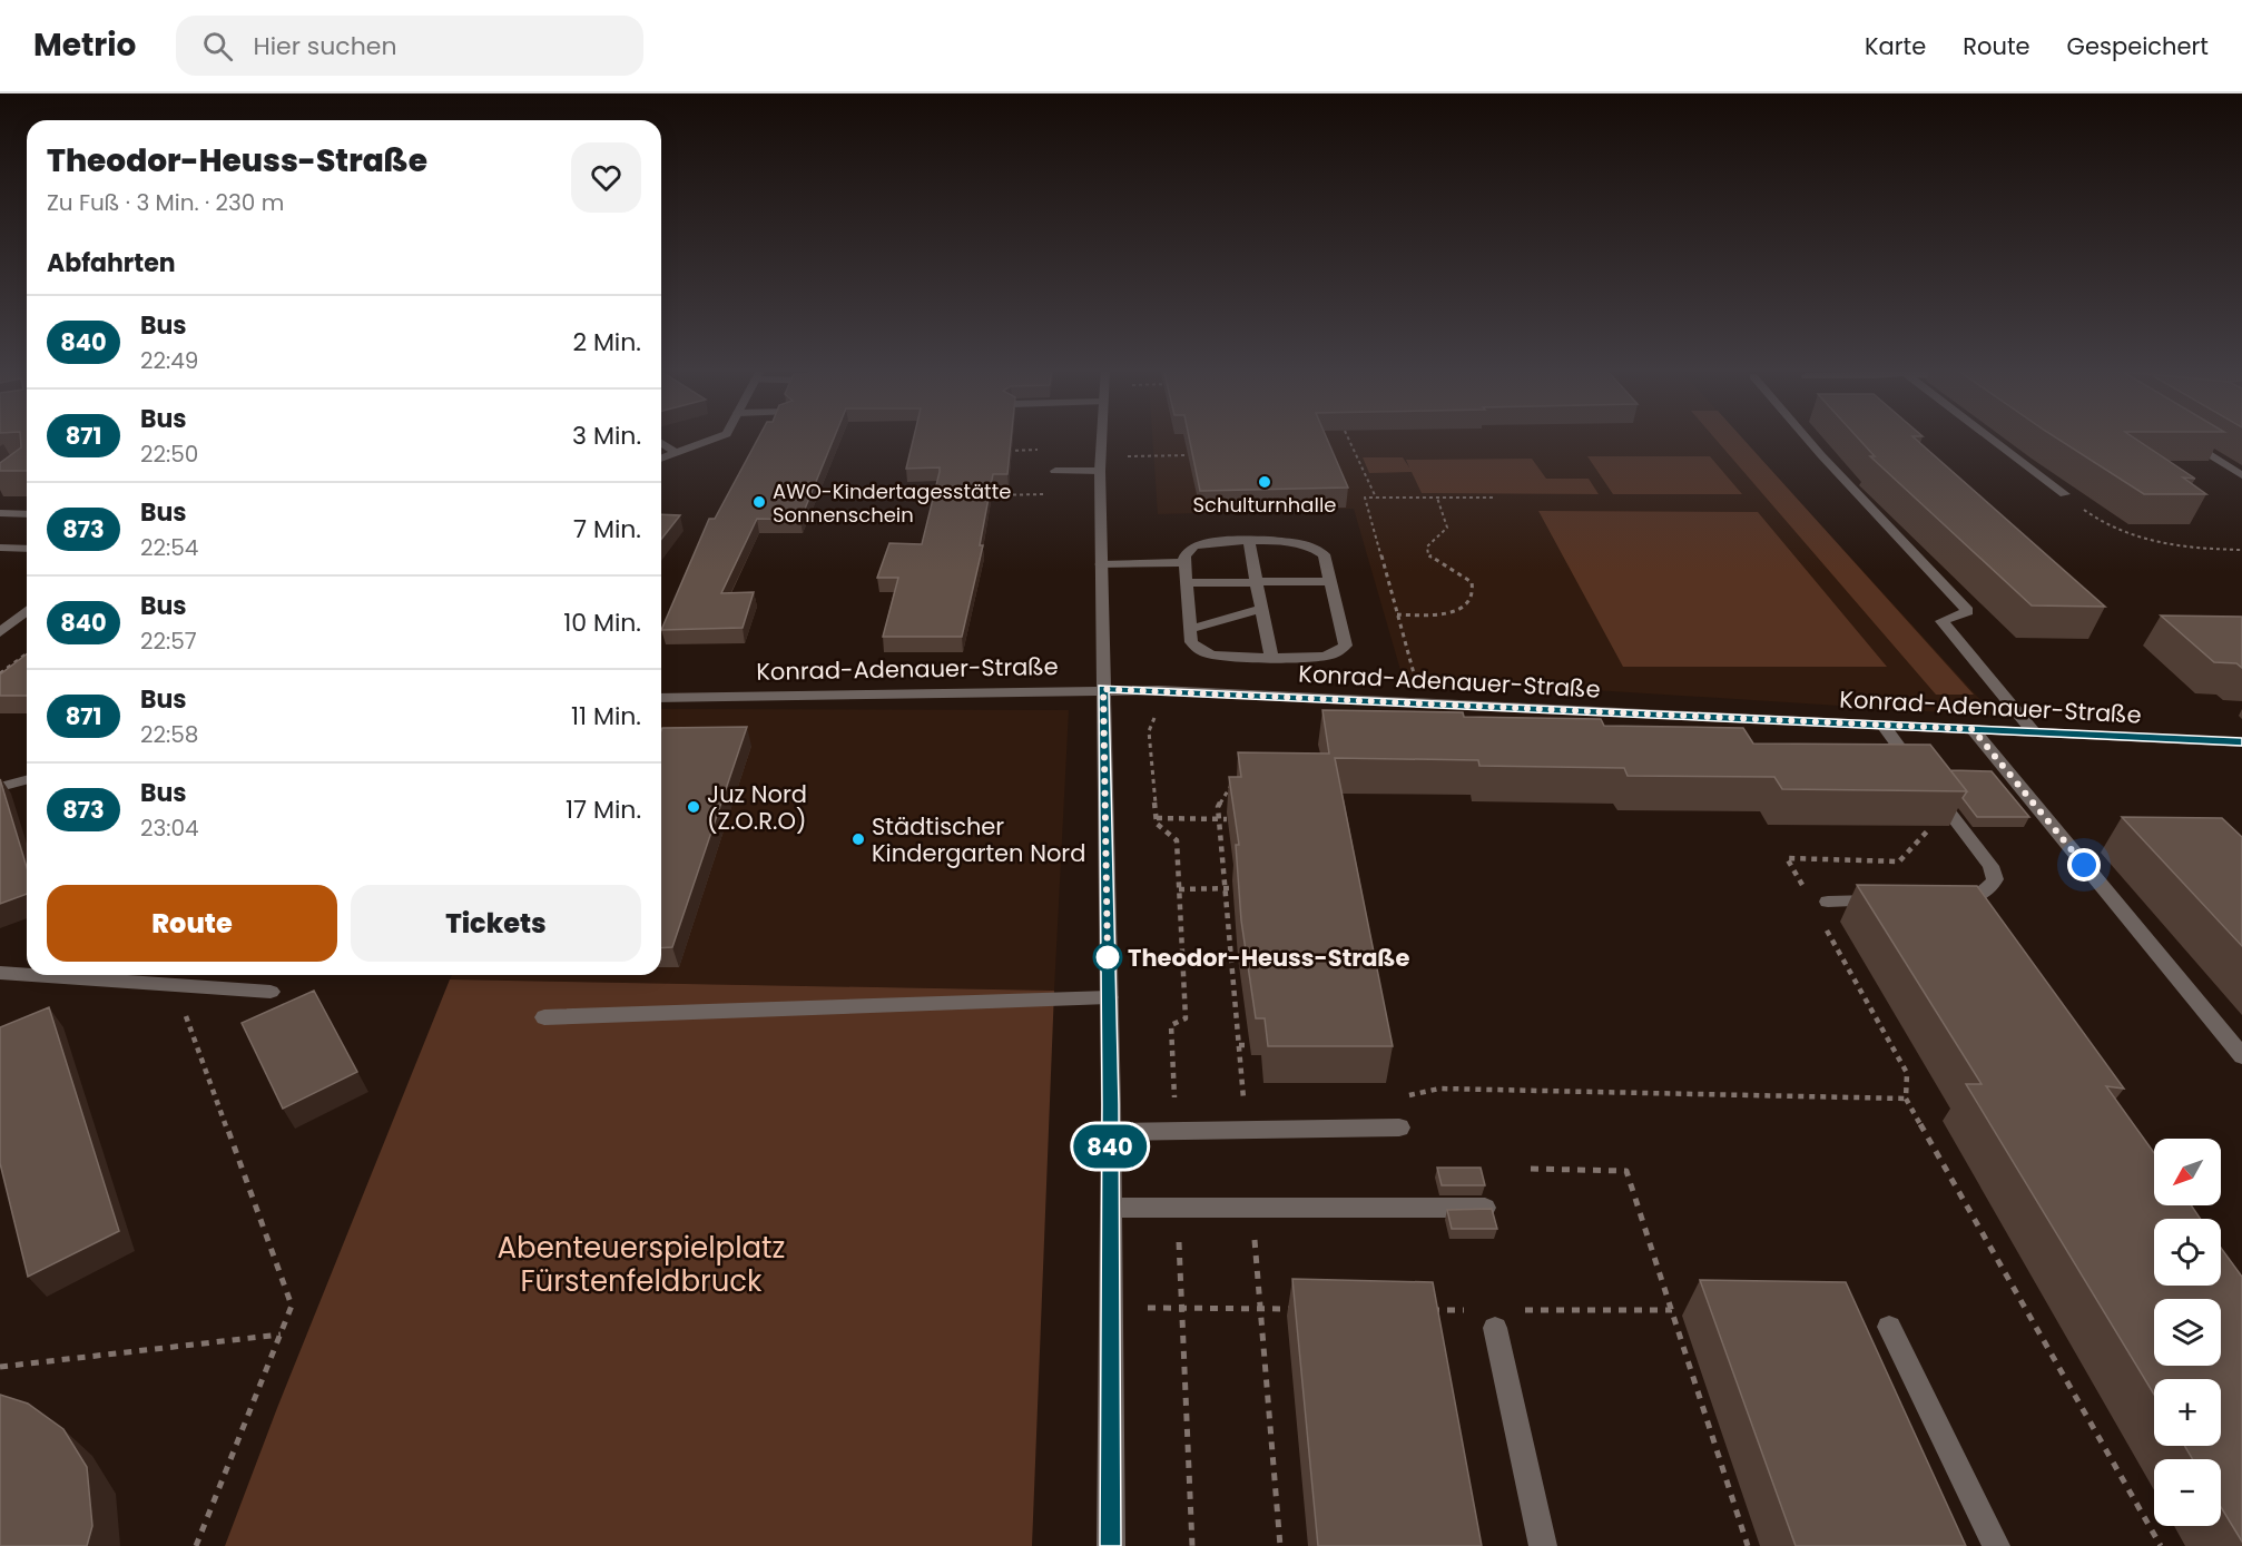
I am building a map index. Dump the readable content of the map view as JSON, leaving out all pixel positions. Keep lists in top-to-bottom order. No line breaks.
{"streets":{"street":["Konrad-Adenauer-Straße"]},"parks":["Abenteuerspielplatz Fürstenfeldbruck"],"places":["Schulturnhalle","AWO-Kindertagesstätte Sonnenschein","Juz Nord (Z.O.R.O)","Städtischer Kindergarten Nord","Theodor-Heuss-Straße"],"lines":["bus line 840"],"north":"bottom left","page":{"header":"Metrio","search":"Hier suchen","nav":["Karte","Route","Gespeichert"],"on_map":"840","heading":[["Theodor-Heuss-Straße","Zu Fuß · 3 Min. · 230 m"],"Abfahrten"],"list":[{"mark":"840","name":"Bus","note":"22:49","value":"2 Min."},{"mark":"871","name":"Bus","note":"22:50","value":"3 Min."},{"mark":"873","name":"Bus","note":"22:54","value":"7 Min."},{"mark":"840","name":"Bus","note":"22:57","value":"10 Min."},{"mark":"871","name":"Bus","note":"22:58","value":"11 Min."},{"mark":"873","name":"Bus","note":"23:04","value":"17 Min."}],"buttons":["Route","Tickets"],"map_buttons":["+","−"]}}
